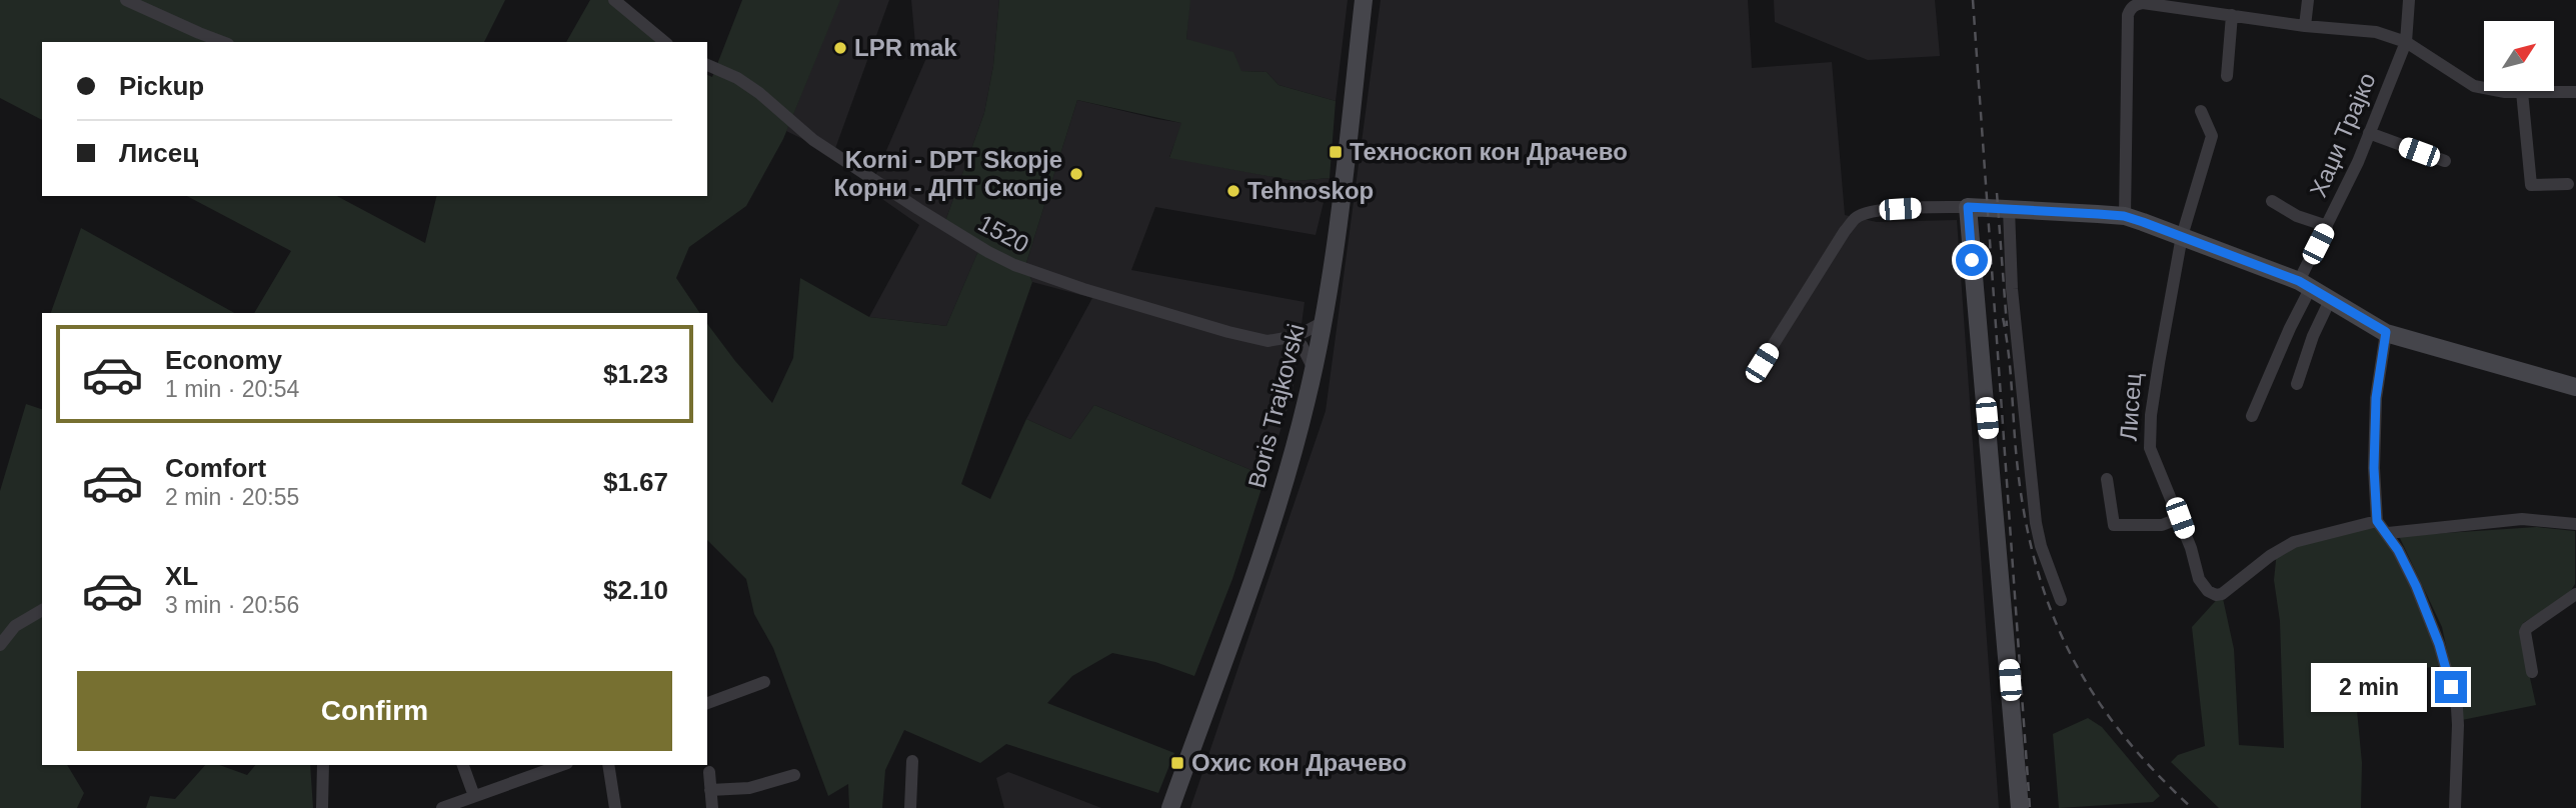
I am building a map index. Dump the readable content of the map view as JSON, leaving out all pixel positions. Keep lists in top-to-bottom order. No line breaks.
{"streets":{"street":["Хаџи Трајко","1520","Boris Trajkovski","Лисец"]},"crossings":[["1520","Boris Trajkovski"]],"places":{"other":["LPR mak","Korni - DPT Skopje Корни - ДПТ Скопје","Tehnoskop"],"transit":["Техноскоп кон Драчево","Охис кон Драчево"]},"north":"top right","page":{"banner":["Pickup","Лисец"],"list":[{"name":"Economy","note":"1 min · 20:54","value":"$1.23"},{"name":"Comfort","note":"2 min · 20:55","value":"$1.67"},{"name":"XL","note":"3 min · 20:56","value":"$2.10"}],"buttons":"Confirm","bubble":"2 min"}}
